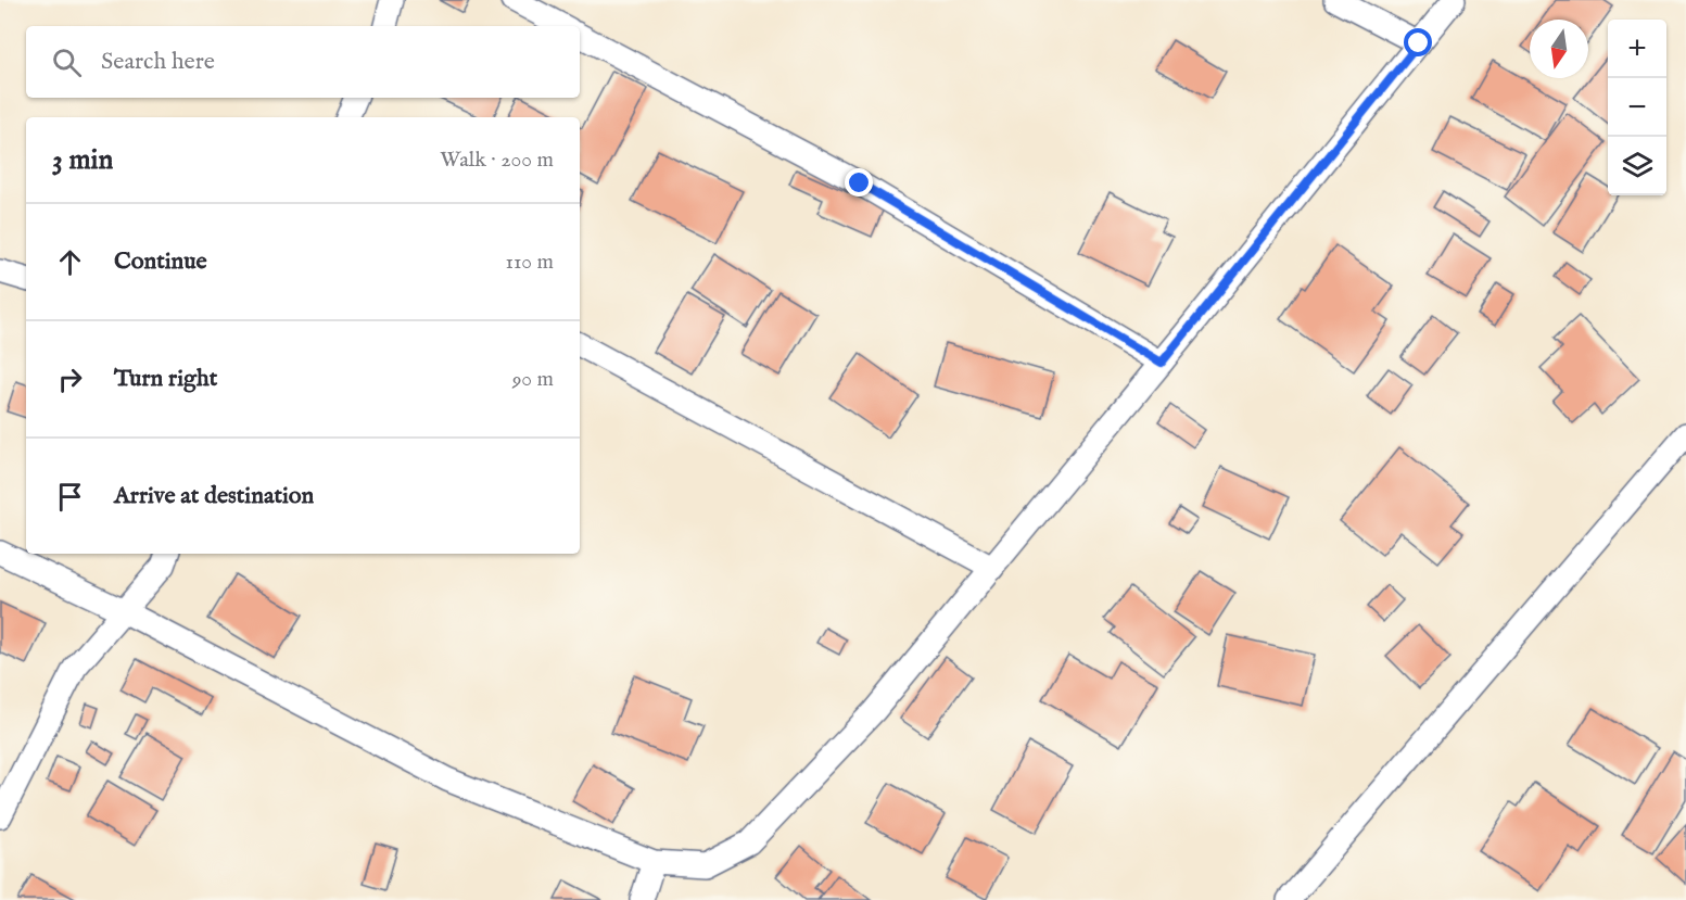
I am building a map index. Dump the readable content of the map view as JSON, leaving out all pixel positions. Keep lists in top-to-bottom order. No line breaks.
{"north":"bottom","page":{"map_buttons":["+","−"],"search":"Search here","heading":["3 min","Walk · 200 m"],"list":[["Continue","110 m"],["Turn right","90 m"],"Arrive at destination"]}}
